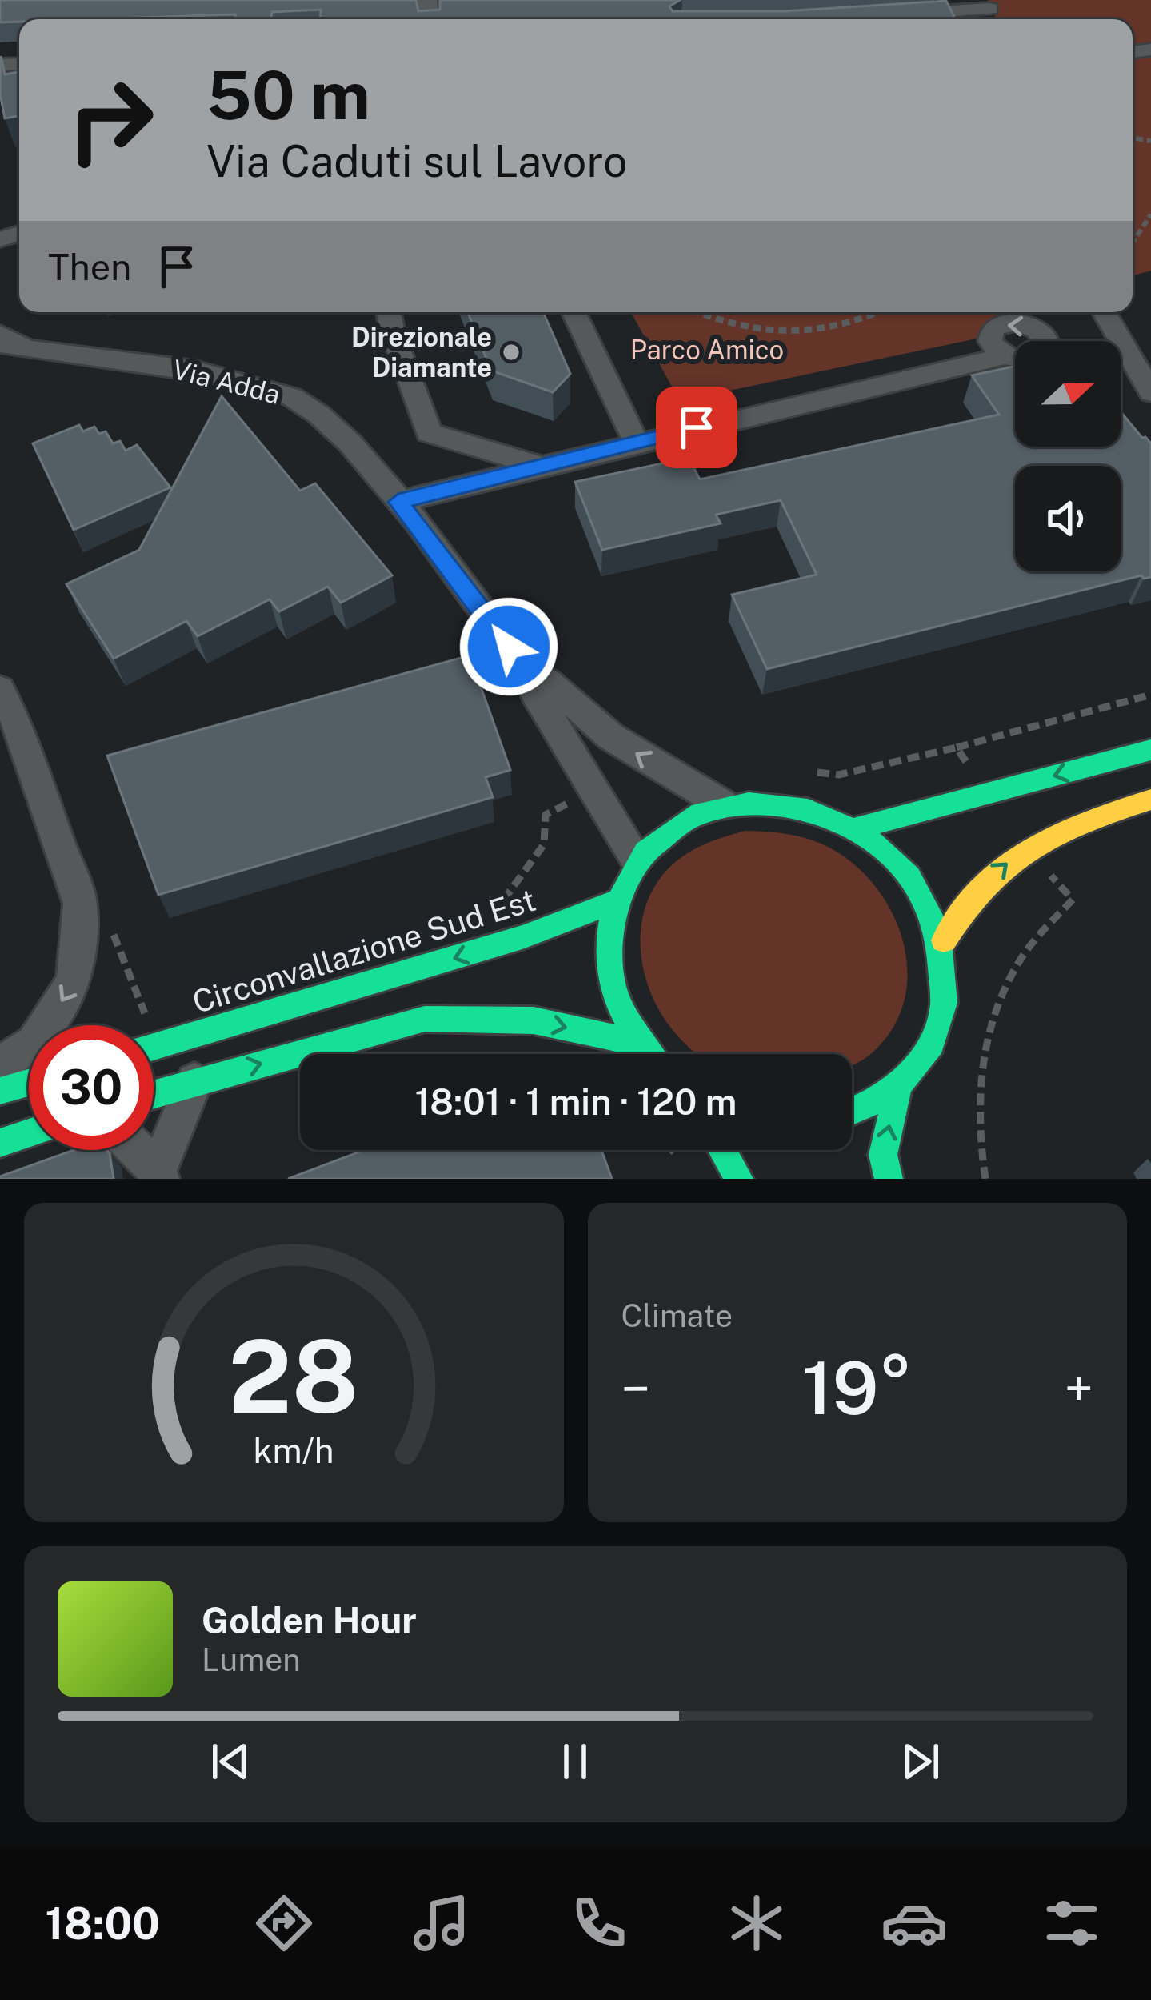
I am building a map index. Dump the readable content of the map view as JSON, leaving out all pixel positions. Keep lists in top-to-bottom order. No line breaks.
{"streets":{"main road":["Circonvallazione Sud Est"],"street":["Via Adda"]},"parks":["Parco Amico"],"places":["Direzionale Diamante"],"north":"right","page":{"turn":["50 m","Via Caduti sul Lavoro"],"then":"Then","limit":"30","trip":"18:01 · 1 min · 120 m","tile":"Climate","heat":["−","19°","+"],"song":["Golden Hour","Lumen"],"tabs":"18:00","gauge":["28","km/h"]}}
